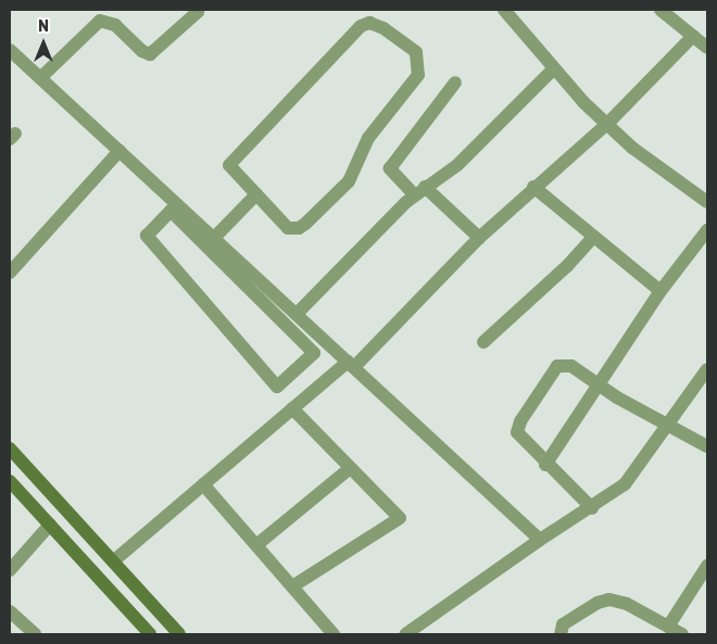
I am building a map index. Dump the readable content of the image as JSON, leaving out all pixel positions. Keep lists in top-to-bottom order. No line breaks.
{"north":"top"}
